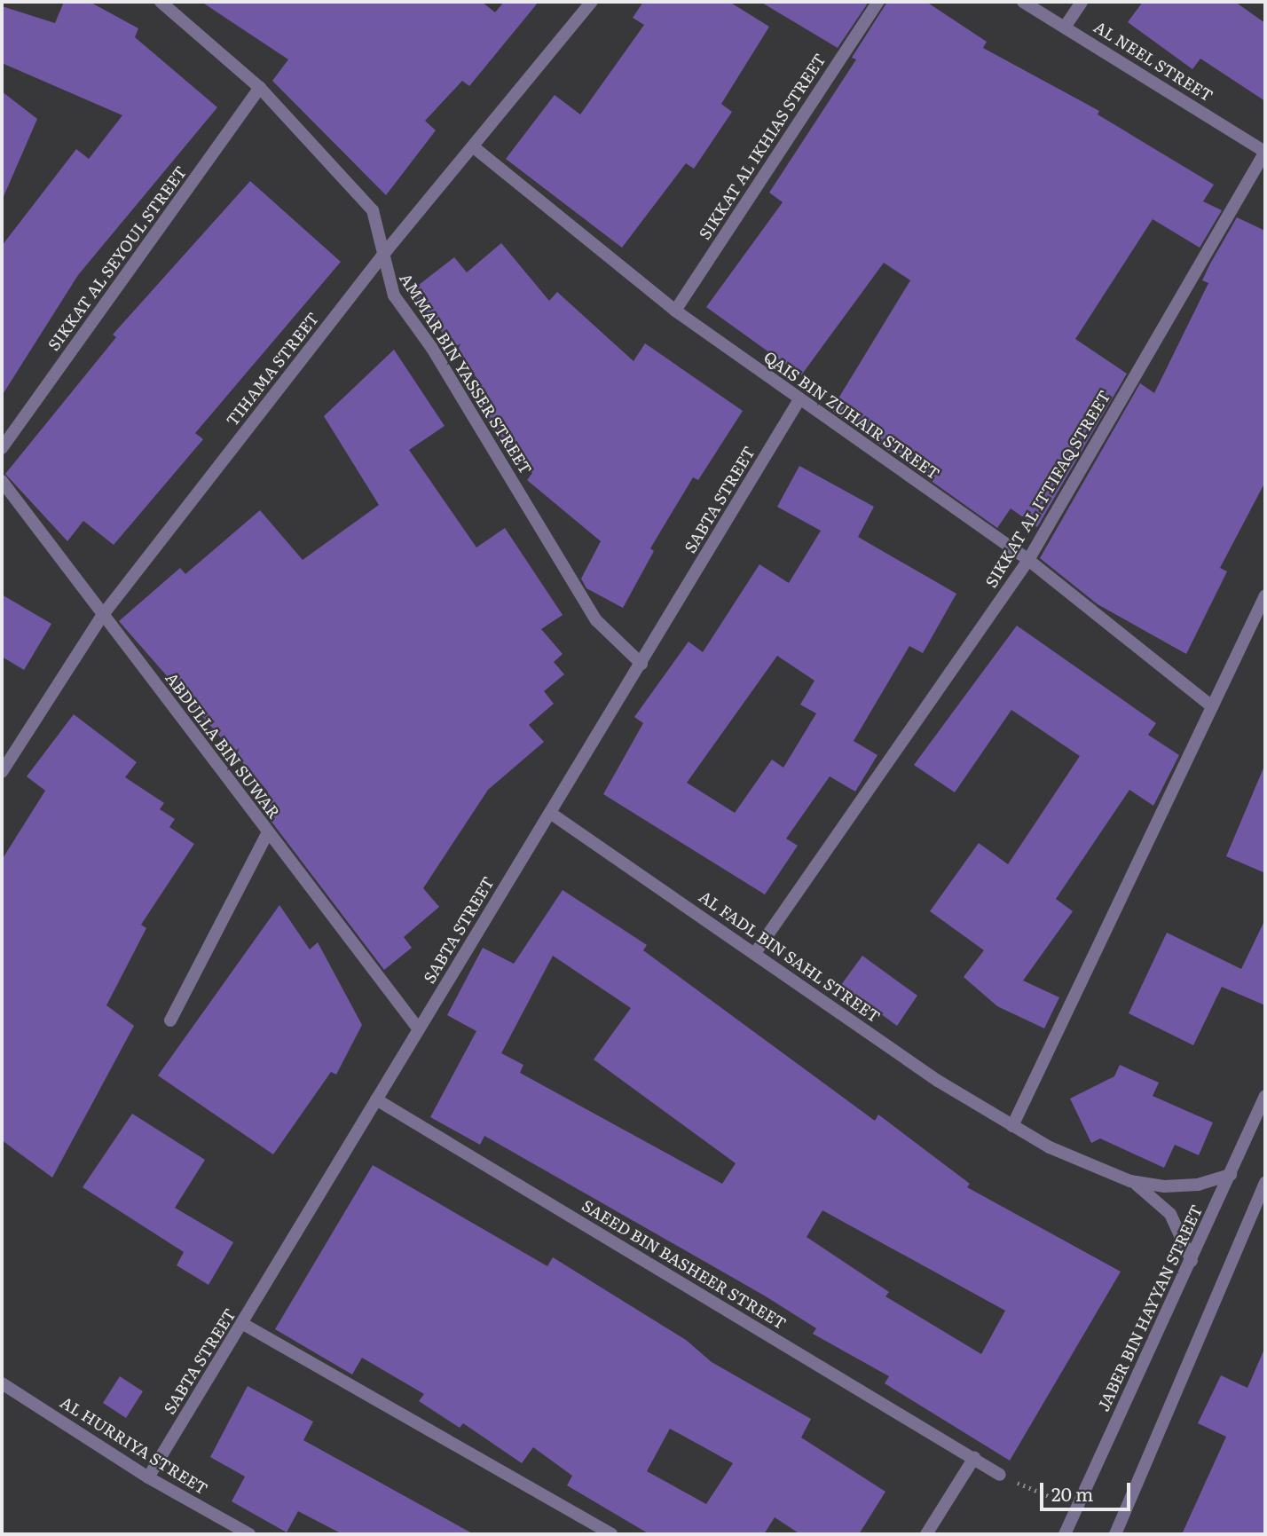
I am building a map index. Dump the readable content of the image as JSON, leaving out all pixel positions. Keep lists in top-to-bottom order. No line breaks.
{"streets":{"street":["AL NEEL STREET","SIKKAT AL IKHIAS STREET","SIKKAT AL SEYOUL STREET","TIHAMA STREET","AMMAR BIN YASSER STREET","QAIS BIN ZUHAIR STREET","SIKKAT AL ITTIFAQ STREET","SABTA STREET","ABDULLA BIN SUWAR","AL FADL BIN SAHL STREET","SAEED BIN BASHEER STREET","JABER BIN HAYYAN STREET","AL HURRIYA STREET"]},"crossings":[["AL NEEL STREET","SIKKAT AL ITTIFAQ STREET"],["SIKKAT AL IKHIAS STREET","QAIS BIN ZUHAIR STREET"],["SIKKAT AL SEYOUL STREET","AMMAR BIN YASSER STREET"],["TIHAMA STREET","AMMAR BIN YASSER STREET"],["TIHAMA STREET","QAIS BIN ZUHAIR STREET"],["TIHAMA STREET","ABDULLA BIN SUWAR"],["AMMAR BIN YASSER STREET","SABTA STREET"],["QAIS BIN ZUHAIR STREET","SIKKAT AL ITTIFAQ STREET"],["QAIS BIN ZUHAIR STREET","SABTA STREET"],["SIKKAT AL ITTIFAQ STREET","AL FADL BIN SAHL STREET"],["SABTA STREET","ABDULLA BIN SUWAR"],["SABTA STREET","AL FADL BIN SAHL STREET"],["SABTA STREET","SAEED BIN BASHEER STREET"],["SABTA STREET","AL HURRIYA STREET"],["AL FADL BIN SAHL STREET","JABER BIN HAYYAN STREET"]],"scale_bar":"20 m"}
